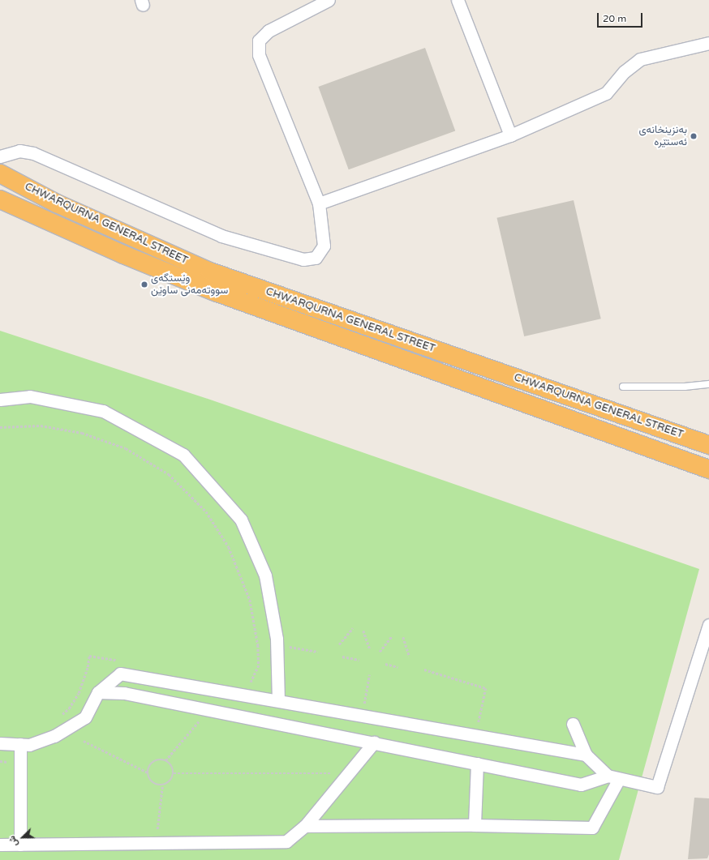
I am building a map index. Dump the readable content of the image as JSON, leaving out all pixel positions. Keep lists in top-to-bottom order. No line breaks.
{"streets":{"highway":["CHWARQURNA GENERAL STREET"]},"places":["بەنزینخانەی ئەستێرە","وێستگەی سووتەمەنی ساوێن"],"scale_bar":"20 m","north":"bottom left"}
